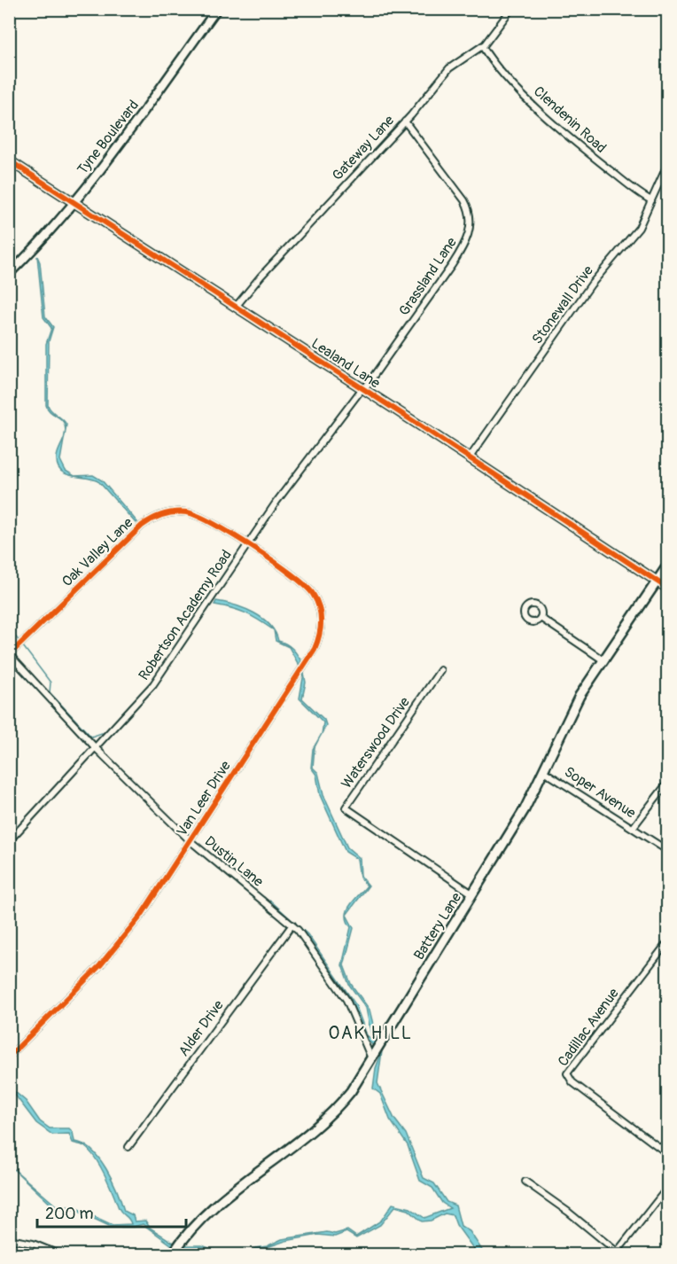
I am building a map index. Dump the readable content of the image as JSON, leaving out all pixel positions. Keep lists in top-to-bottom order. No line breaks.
{"streets":{"main road":["Battery Lane"],"street":["Clendenin Road","Tyne Boulevard","Gateway Lane","Grassland Lane","Stonewall Drive","Lealand Lane","Oak Valley Lane","Robertson Academy Road","Waterswood Drive","Soper Avenue","Van Leer Drive","Dustin Lane","Cadillac Avenue","Alder Drive"]},"crossings":[["Clendenin Road","Gateway Lane"],["Clendenin Road","Stonewall Drive"],["Tyne Boulevard","Lealand Lane"],["Gateway Lane","Grassland Lane"],["Gateway Lane","Lealand Lane"],["Grassland Lane","Lealand Lane"],["Grassland Lane","Robertson Academy Road"],["Stonewall Drive","Lealand Lane"],["Lealand Lane","Robertson Academy Road"],["Lealand Lane","Battery Lane"],["Oak Valley Lane","Robertson Academy Road"],["Oak Valley Lane","Van Leer Drive"],["Oak Valley Lane","Dustin Lane"],["Robertson Academy Road","Van Leer Drive"],["Robertson Academy Road","Dustin Lane"],["Waterswood Drive","Battery Lane"],["Soper Avenue","Battery Lane"],["Van Leer Drive","Dustin Lane"],["Dustin Lane","Battery Lane"],["Dustin Lane","Alder Drive"]],"districts":["OAK HILL"],"scale_bar":"200 m"}
